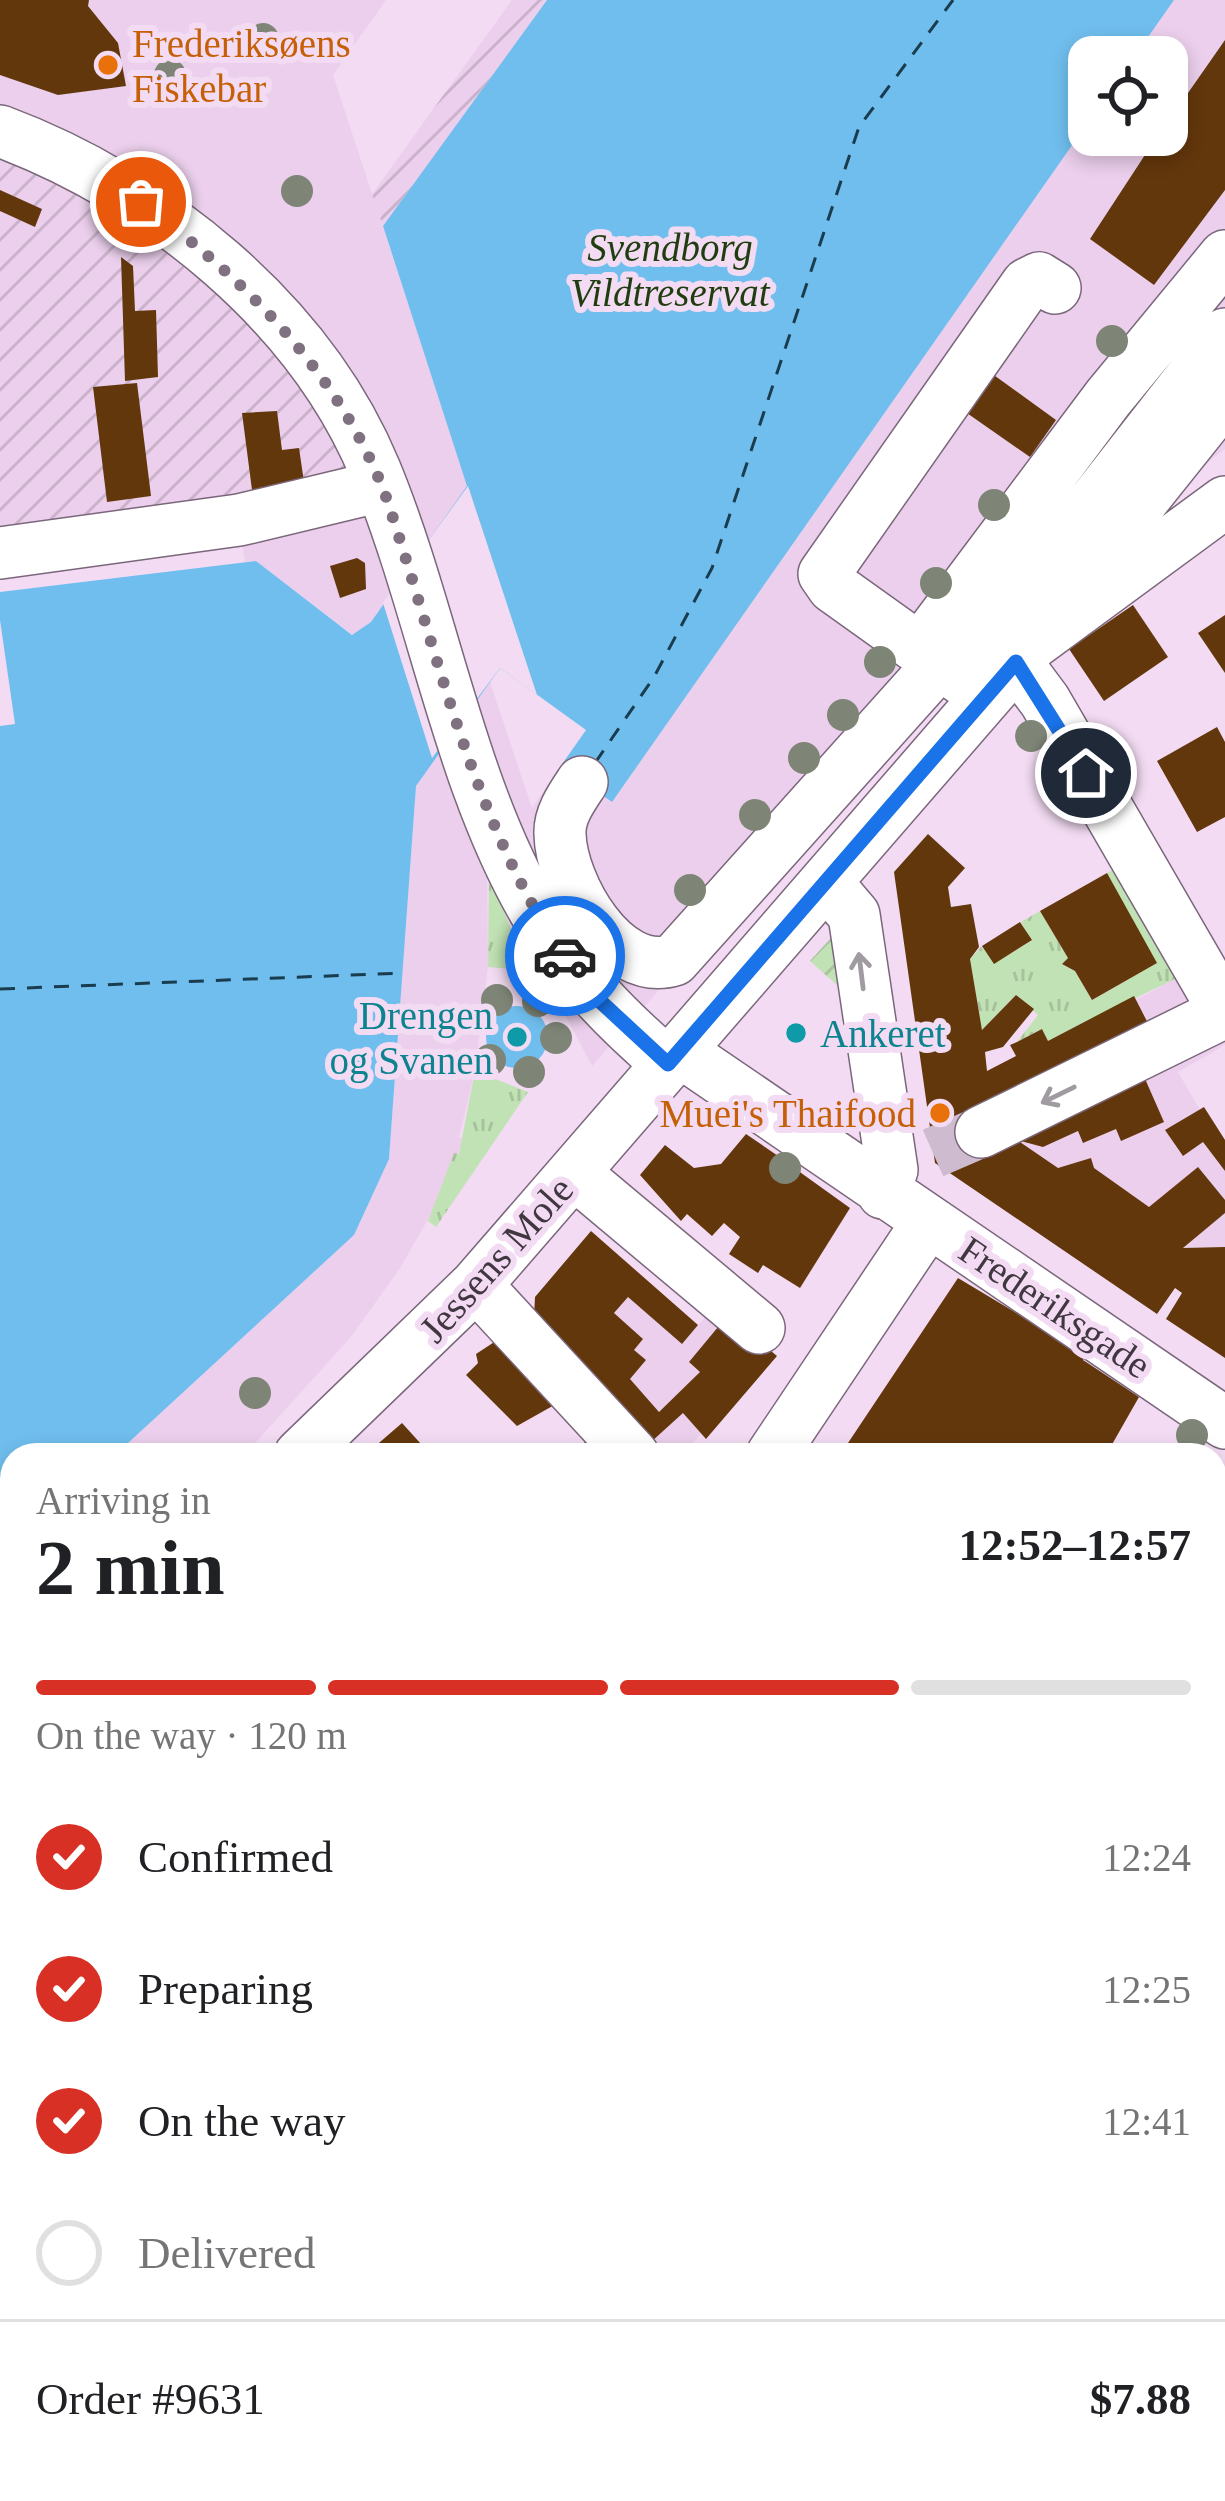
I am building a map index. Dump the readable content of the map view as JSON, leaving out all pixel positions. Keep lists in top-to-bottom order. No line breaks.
{"streets":{"street":["Jessens Mole","Frederiksgade"]},"crossings":[["Jessens Mole","Frederiksgade"]],"parks":["Svendborg Vildtreservat"],"places":["Frederiksøens Fiskebar","Ankeret","Drengen og Svanen","Muei's Thaifood"],"page":{"heading":["2 min","Arriving in","12:52–12:57"],"panel":["Order #9631","$7.88"],"bar":"On the way · 120 m","list":[["Confirmed","12:24"],["Preparing","12:25"],["On the way","12:41"],"Delivered"]}}
